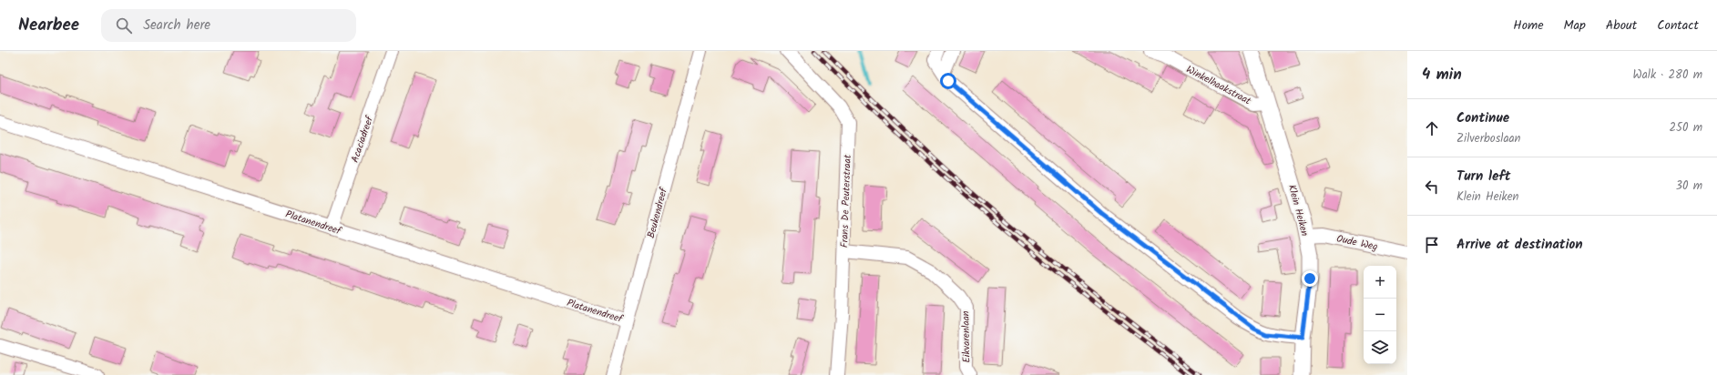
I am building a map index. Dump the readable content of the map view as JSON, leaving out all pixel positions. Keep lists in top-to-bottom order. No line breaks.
{"streets":{"street":["Winkelhaakstraat","Acaciadreef","Frans De Peuterstraat","Klein Heiken","Beukendreef","Platanendreef","Oude Weg","Eikvarenlaan"]},"crossings":[["Winkelhaakstraat","Klein Heiken"],["Acaciadreef","Platanendreef"],["Frans De Peuterstraat","Eikvarenlaan"],["Klein Heiken","Oude Weg"],["Beukendreef","Platanendreef"]],"page":{"header":"Nearbee","search":"Search here","nav":["Home","Map","About","Contact"],"heading":["4 min","Walk · 280 m"],"list":[["Continue","Zilverboslaan","250 m"],["Turn left","Klein Heiken","30 m"],"Arrive at destination"],"map_buttons":["+","−"]}}
